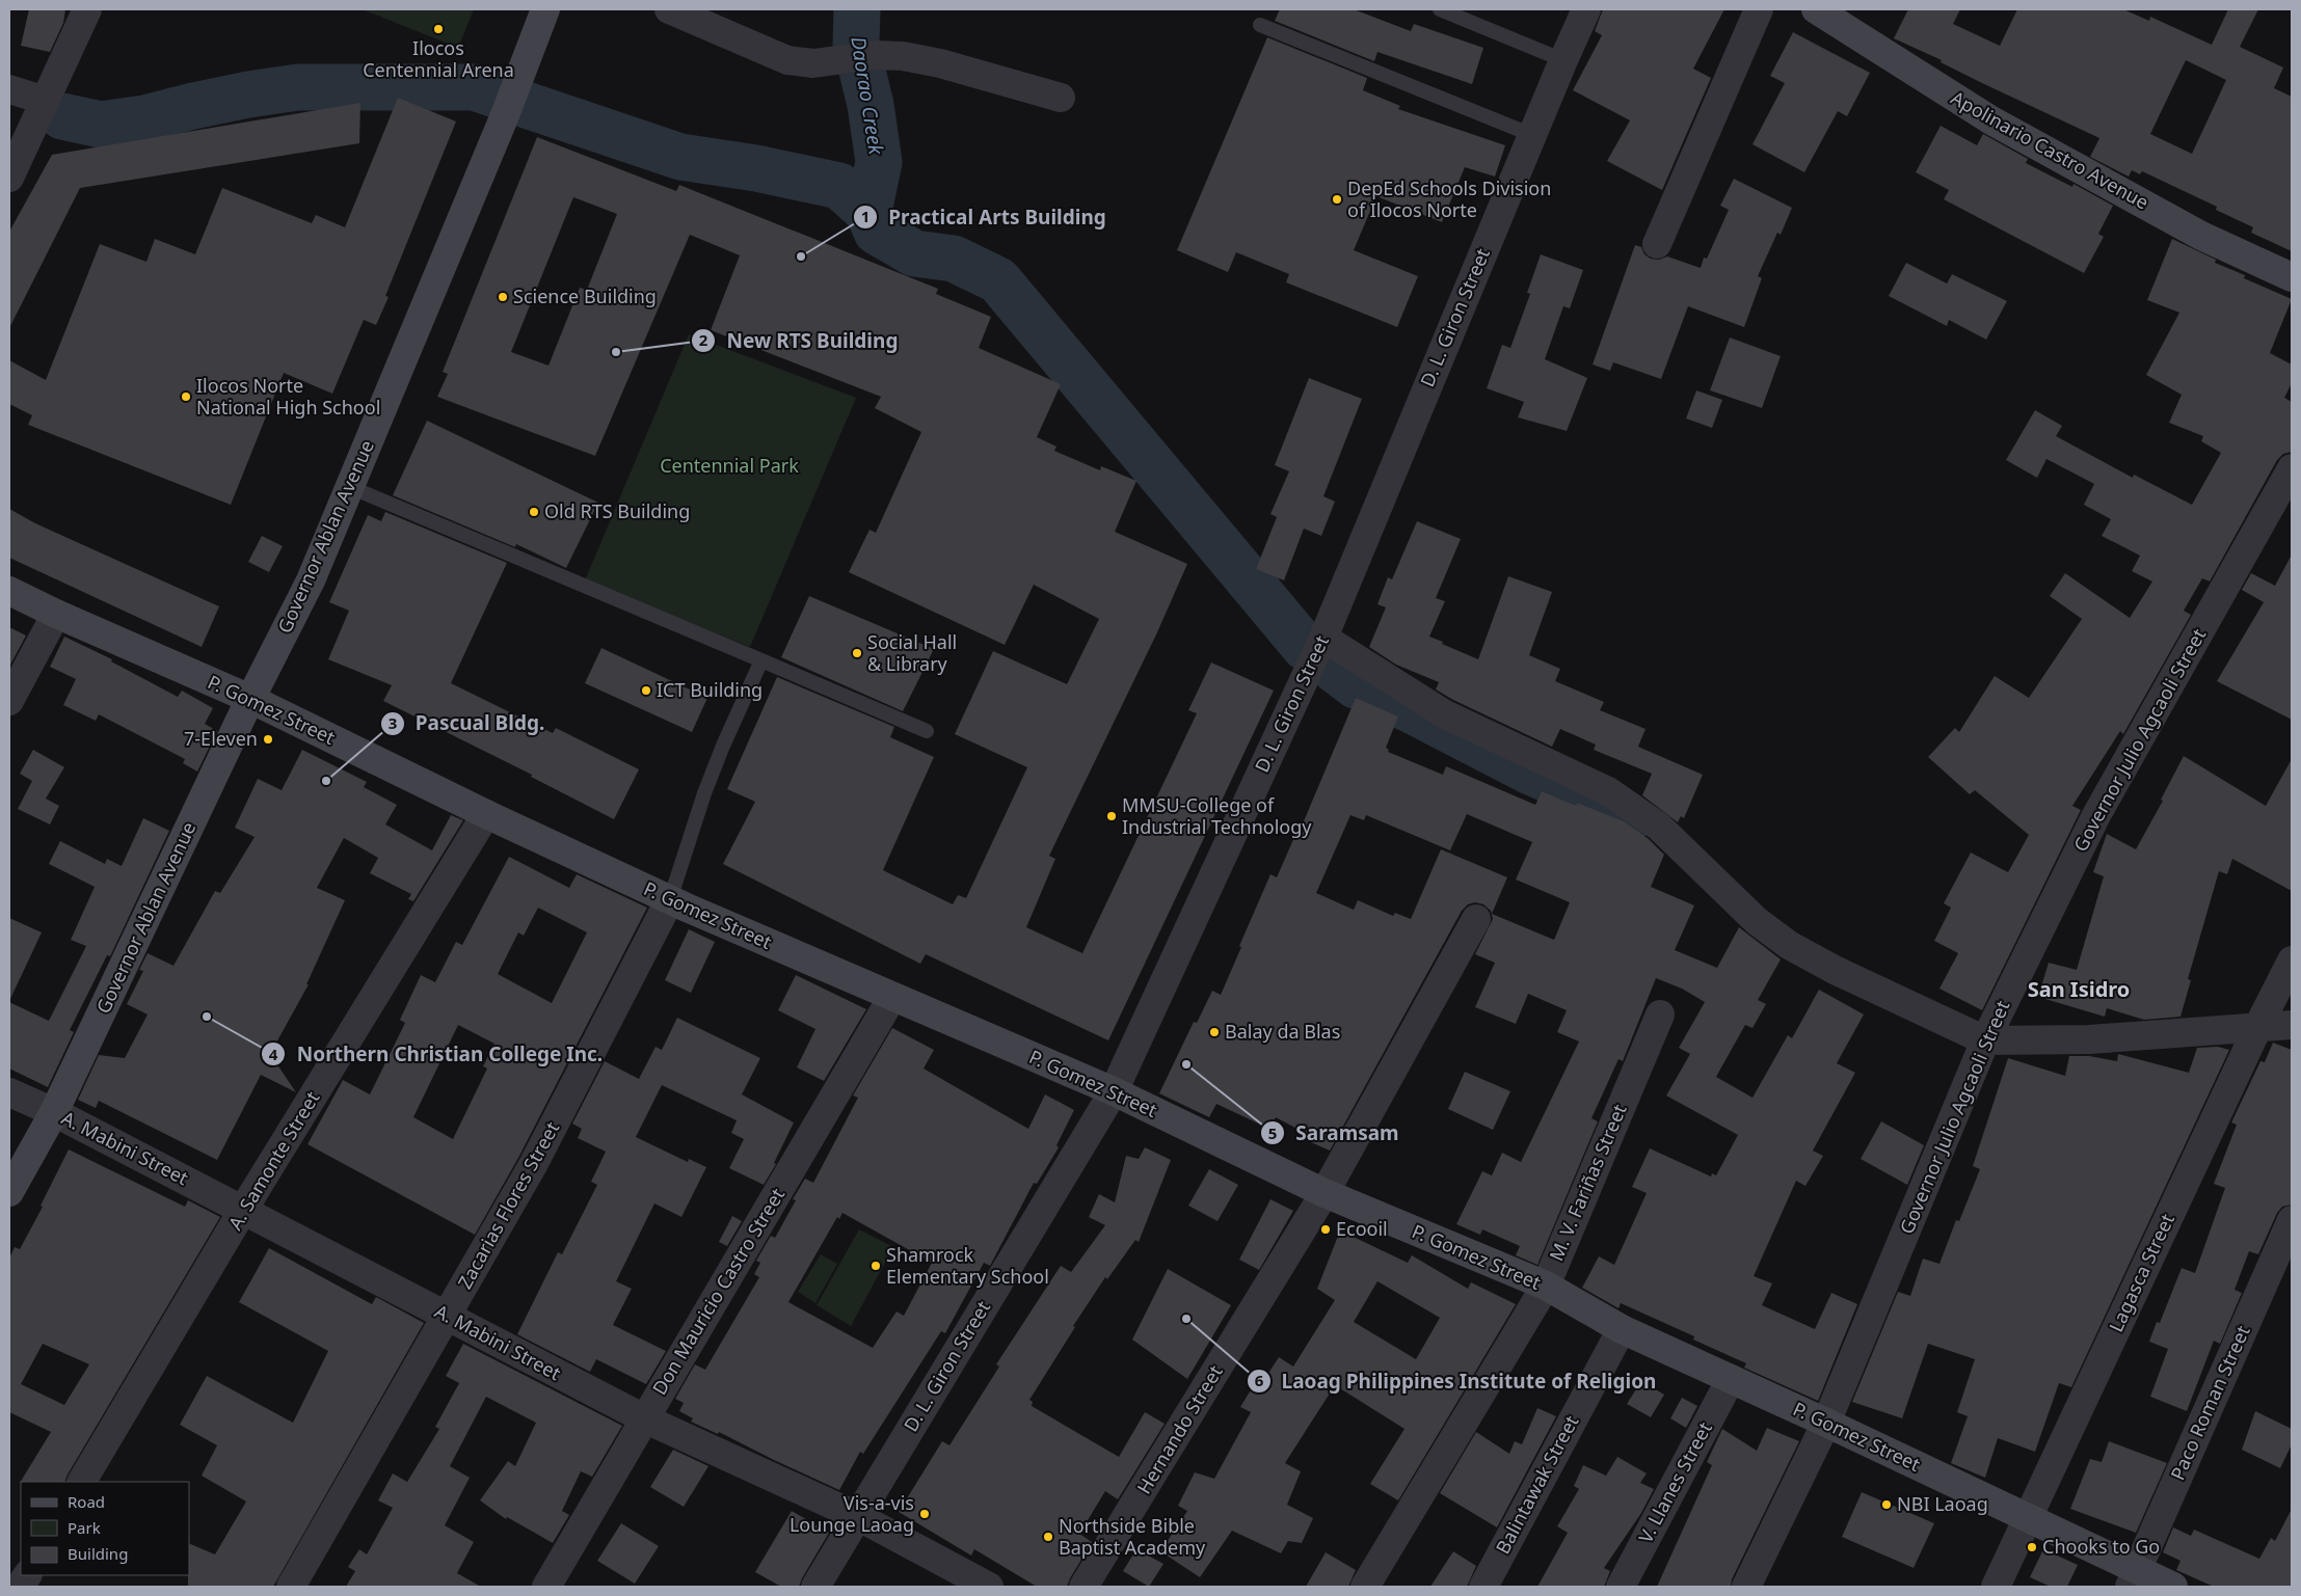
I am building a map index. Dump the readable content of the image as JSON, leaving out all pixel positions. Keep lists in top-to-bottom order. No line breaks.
{"streets":{"main road":["Apolinario Castro Avenue","Governor Ablan Avenue","P. Gomez Street"],"street":["D. L. Giron Street","Governor Julio Agcaoli Street","A. Mabini Street","A. Samonte Street","M. V. Fariñas Street","Zacarias Flores Street","Lagasca Street","Don Mauricio Castro Street","Paco Roman Street","Hernando Street","V. Llanes Street","Balintawak Street"]},"crossings":[["D. L. Giron Street","P. Gomez Street"],["D. L. Giron Street","A. Mabini Street"],["Governor Ablan Avenue","P. Gomez Street"],["Governor Ablan Avenue","A. Mabini Street"],["P. Gomez Street","Governor Julio Agcaoli Street"],["P. Gomez Street","A. Samonte Street"],["P. Gomez Street","M. V. Fariñas Street"],["P. Gomez Street","Zacarias Flores Street"],["P. Gomez Street","Lagasca Street"],["P. Gomez Street","Don Mauricio Castro Street"],["P. Gomez Street","Paco Roman Street"],["P. Gomez Street","Hernando Street"],["P. Gomez Street","V. Llanes Street"],["P. Gomez Street","Balintawak Street"],["A. Mabini Street","A. Samonte Street"],["A. Mabini Street","Zacarias Flores Street"],["A. Mabini Street","Don Mauricio Castro Street"]],"districts":["San Isidro"],"water":["Daorao Creek"],"parks":["Centennial Park"],"places":["Ilocos Centennial Arena","DepEd Schools Division of Ilocos Norte","Practical Arts Building","Science Building","New RTS Building","Ilocos Norte National High School","Old RTS Building","Social Hall & Library","ICT Building","7-Eleven","Pascual Bldg.","MMSU-College of Industrial Technology","Northern Christian College Inc.","Balay da Blas","Saramsam","Ecooil","Shamrock Elementary School","Laoag Philippines Institute of Religion","NBI Laoag","Vis-a-vis Lounge Laoag","Northside Bible Baptist Academy","Chooks to Go"],"legend":["Road","Park","Building"]}
